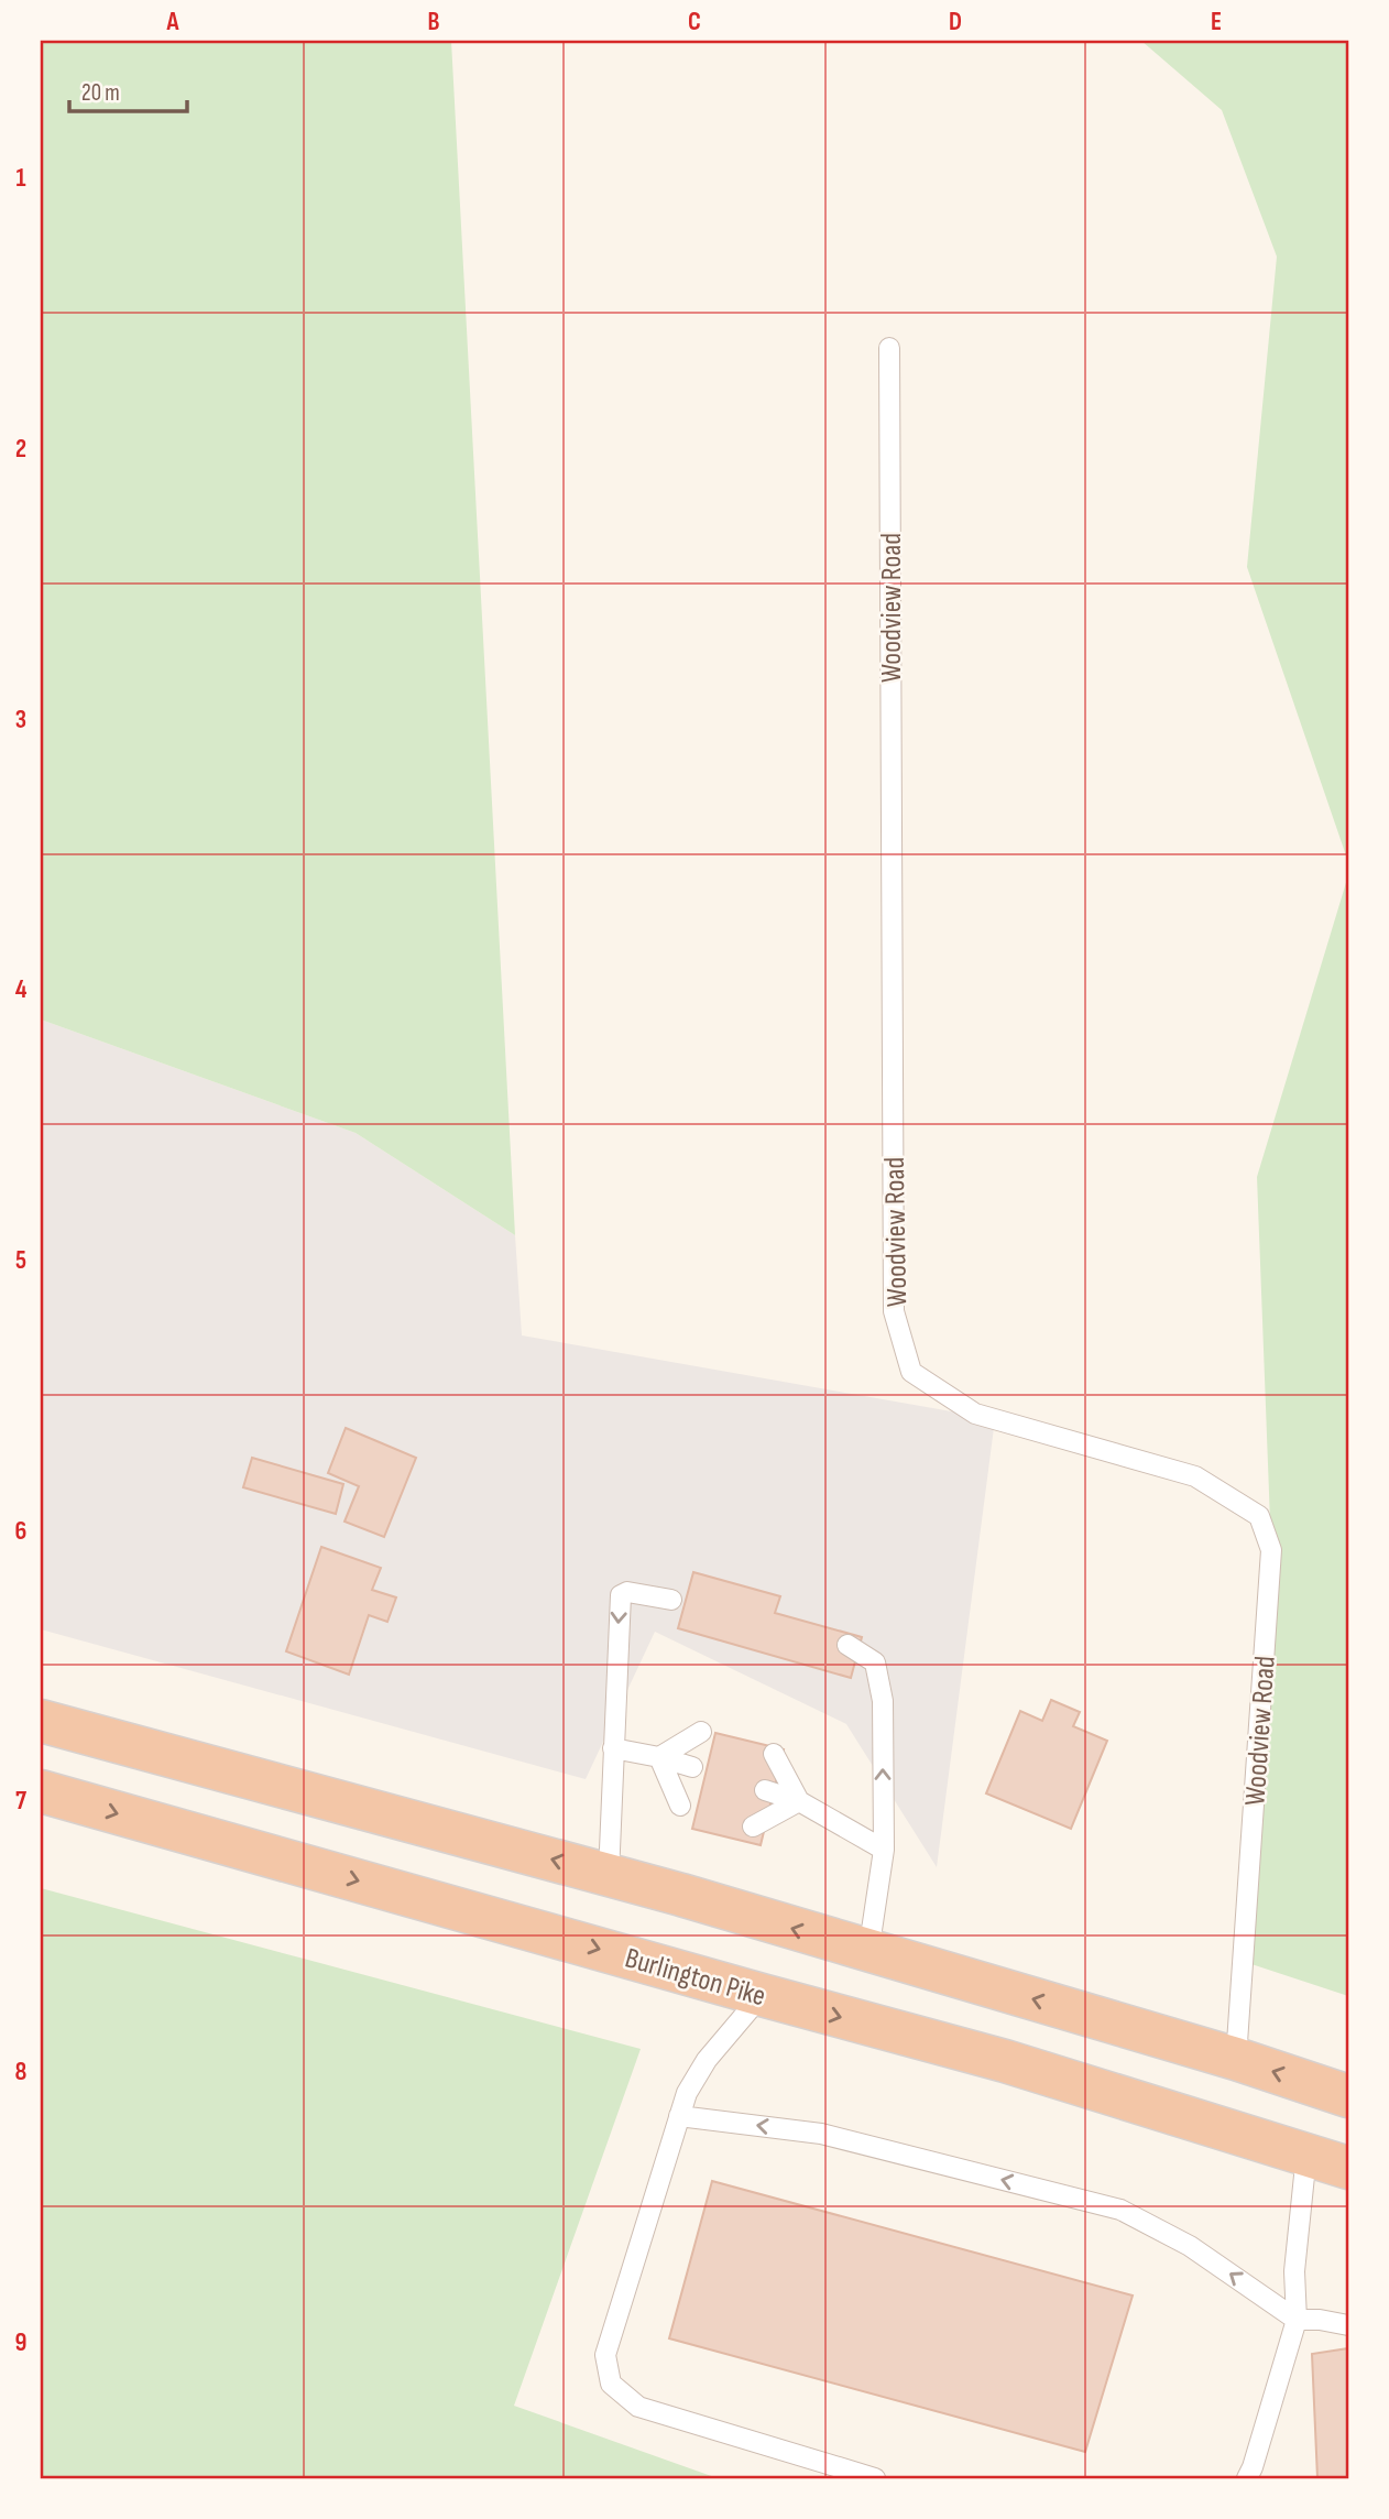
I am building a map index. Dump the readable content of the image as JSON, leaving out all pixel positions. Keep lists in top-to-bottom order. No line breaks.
{"streets":{"highway":["Burlington Pike"],"lane":["Woodview Road"]},"scale_bar":"20 m","grid":{"columns":["A","B","C","D","E"],"rows":["1","2","3","4","5","6","7","8","9"]}}
